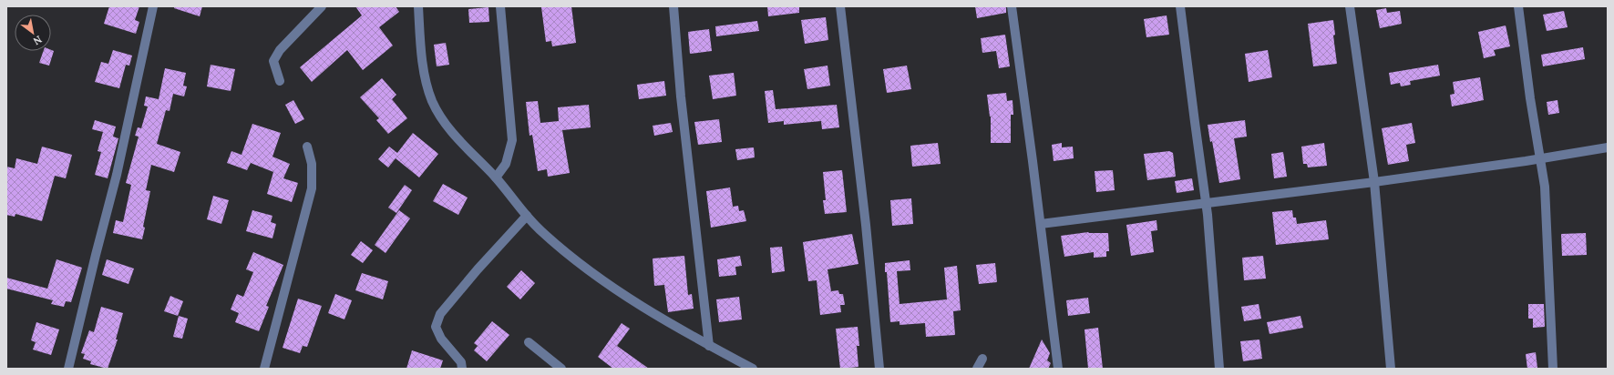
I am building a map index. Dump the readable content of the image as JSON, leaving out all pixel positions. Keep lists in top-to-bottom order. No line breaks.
{"north":"bottom right"}
